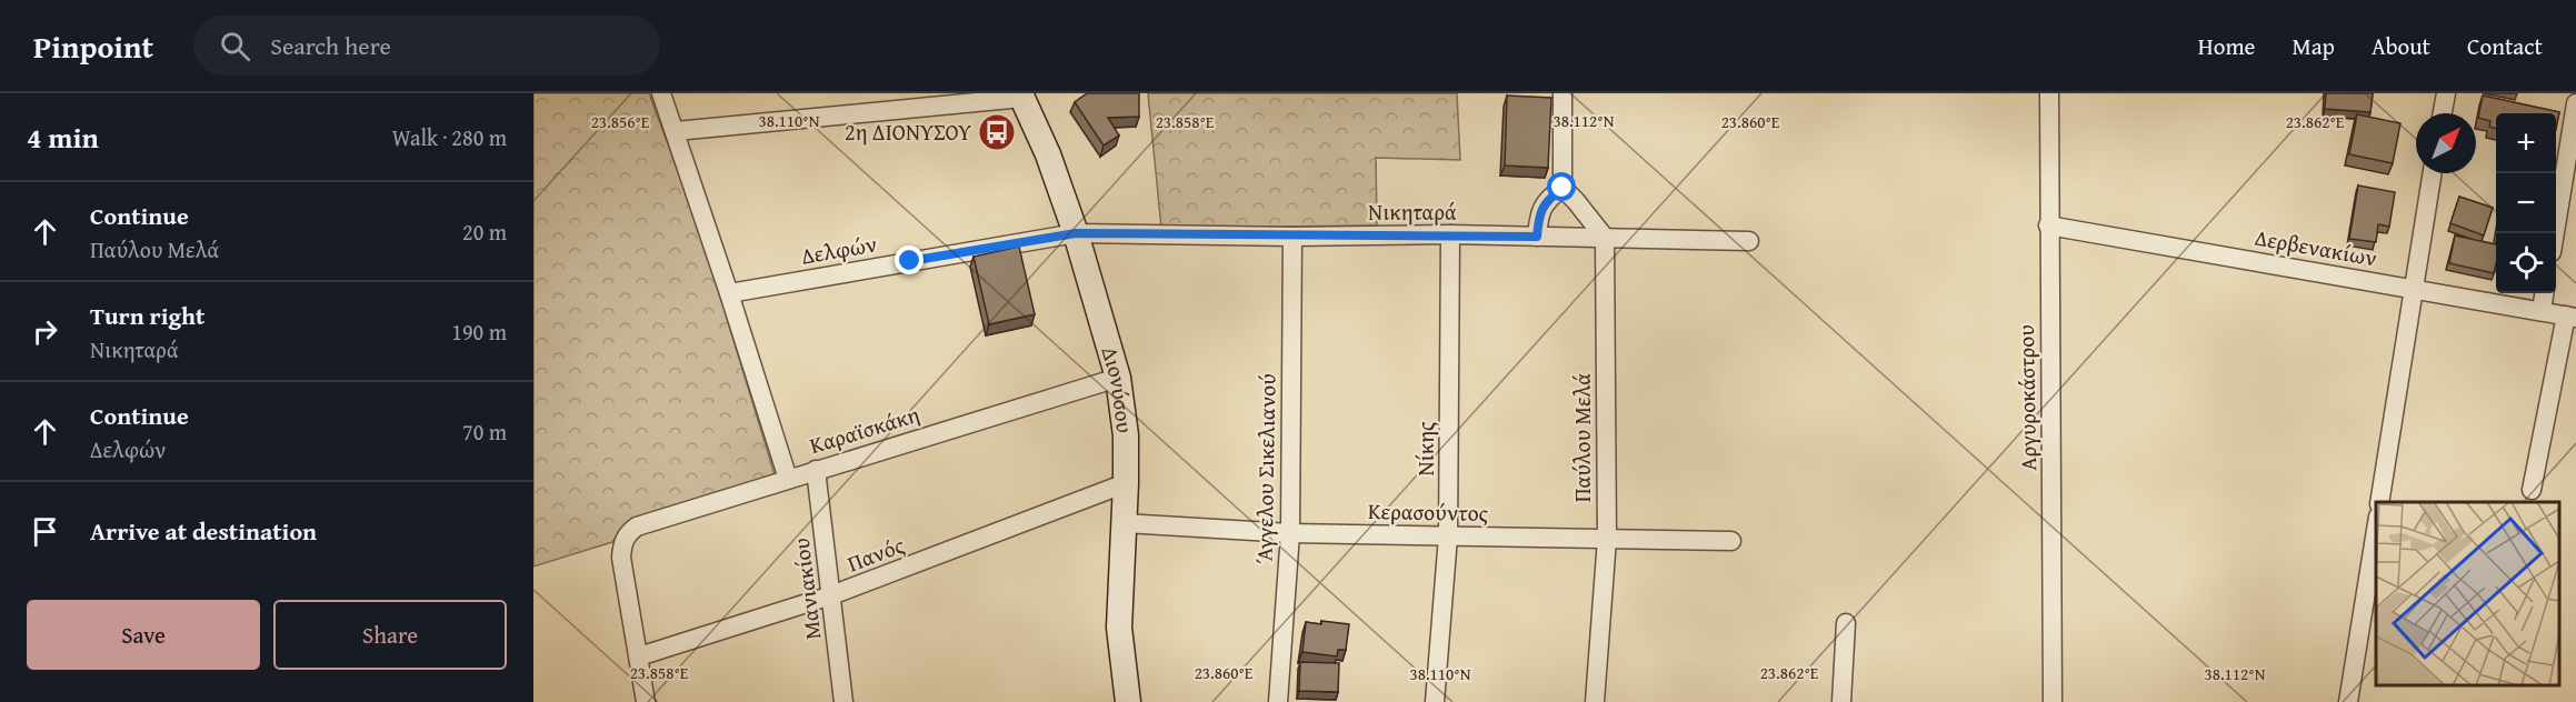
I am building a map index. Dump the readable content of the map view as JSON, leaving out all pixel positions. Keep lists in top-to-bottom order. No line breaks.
{"streets":{"main road":["Διονύσου"],"street":["Νικηταρά","Δερβενακίων","Δελφών","Αργυροκάστρου","Καραϊσκάκη","Παύλου Μελά","Νίκης","Άγγελου Σικελιανού","Κερασούντος","Πανός","Μανιακίου"]},"crossings":[["Νικηταρά","Δελφών"],["Νικηταρά","Διονύσου"],["Νικηταρά","Παύλου Μελά"],["Νικηταρά","Νίκης"],["Νικηταρά","Άγγελου Σικελιανού"],["Δερβενακίων","Αργυροκάστρου"],["Δελφών","Διονύσου"],["Διονύσου","Καραϊσκάκη"],["Διονύσου","Κερασούντος"],["Διονύσου","Πανός"],["Καραϊσκάκη","Πανός"],["Καραϊσκάκη","Μανιακίου"],["Παύλου Μελά","Κερασούντος"],["Νίκης","Κερασούντος"],["Άγγελου Σικελιανού","Κερασούντος"],["Πανός","Μανιακίου"]],"places":{"bus stop":["2η ΔΙΟΝΥΣΟΥ"]},"north":"top right","page":{"header":"Pinpoint","search":"Search here","nav":["Home","Map","About","Contact"],"heading":["4 min","Walk · 280 m"],"map_buttons":["+","−"],"list":[["Continue","Παύλου Μελά","20 m"],["Turn right","Νικηταρά","190 m"],["Continue","Δελφών","70 m"],"Arrive at destination"],"buttons":["Save","Share"]},"coordinates":["38.110°N","38.112°N","23.856°E","23.858°E","23.860°E","23.862°E"]}
